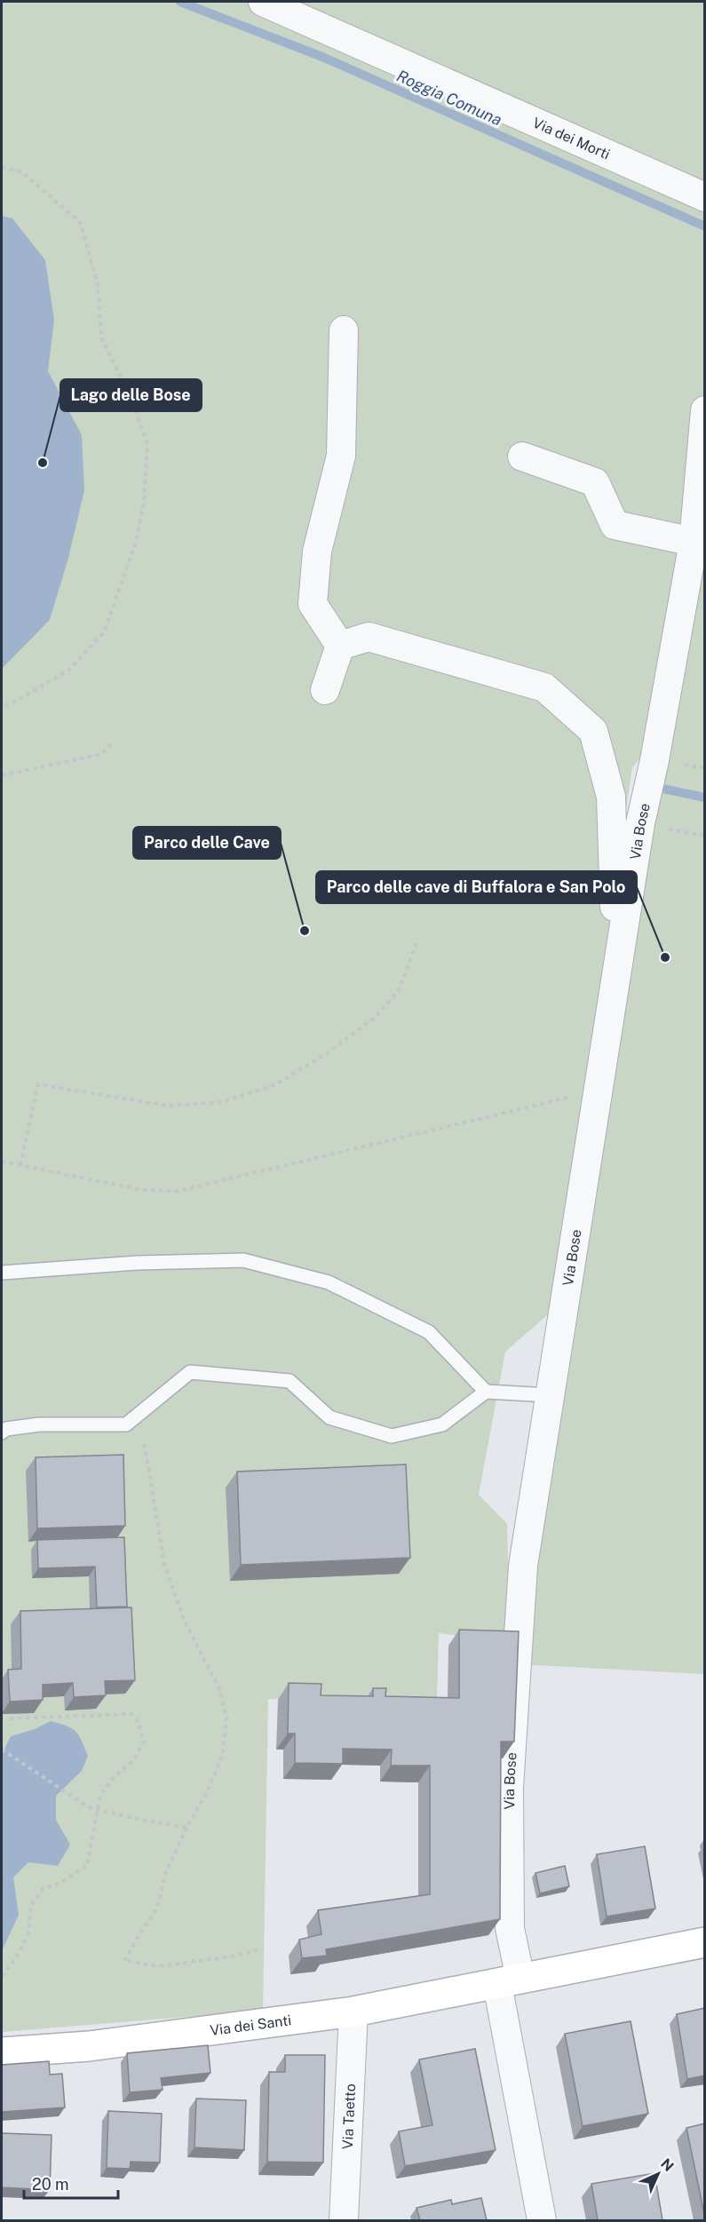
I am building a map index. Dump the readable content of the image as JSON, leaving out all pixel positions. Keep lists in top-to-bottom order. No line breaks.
{"streets":{"street":["Via dei Morti","Via Bose","Via dei Santi","Via Taetto"]},"crossings":[["Via Bose","Via dei Santi"],["Via dei Santi","Via Taetto"]],"water":["Roggia Comuna"],"places":["Lago delle Bose","Parco delle Cave","Parco delle cave di Buffalora e San Polo"],"scale_bar":"20 m","north":"top right"}
